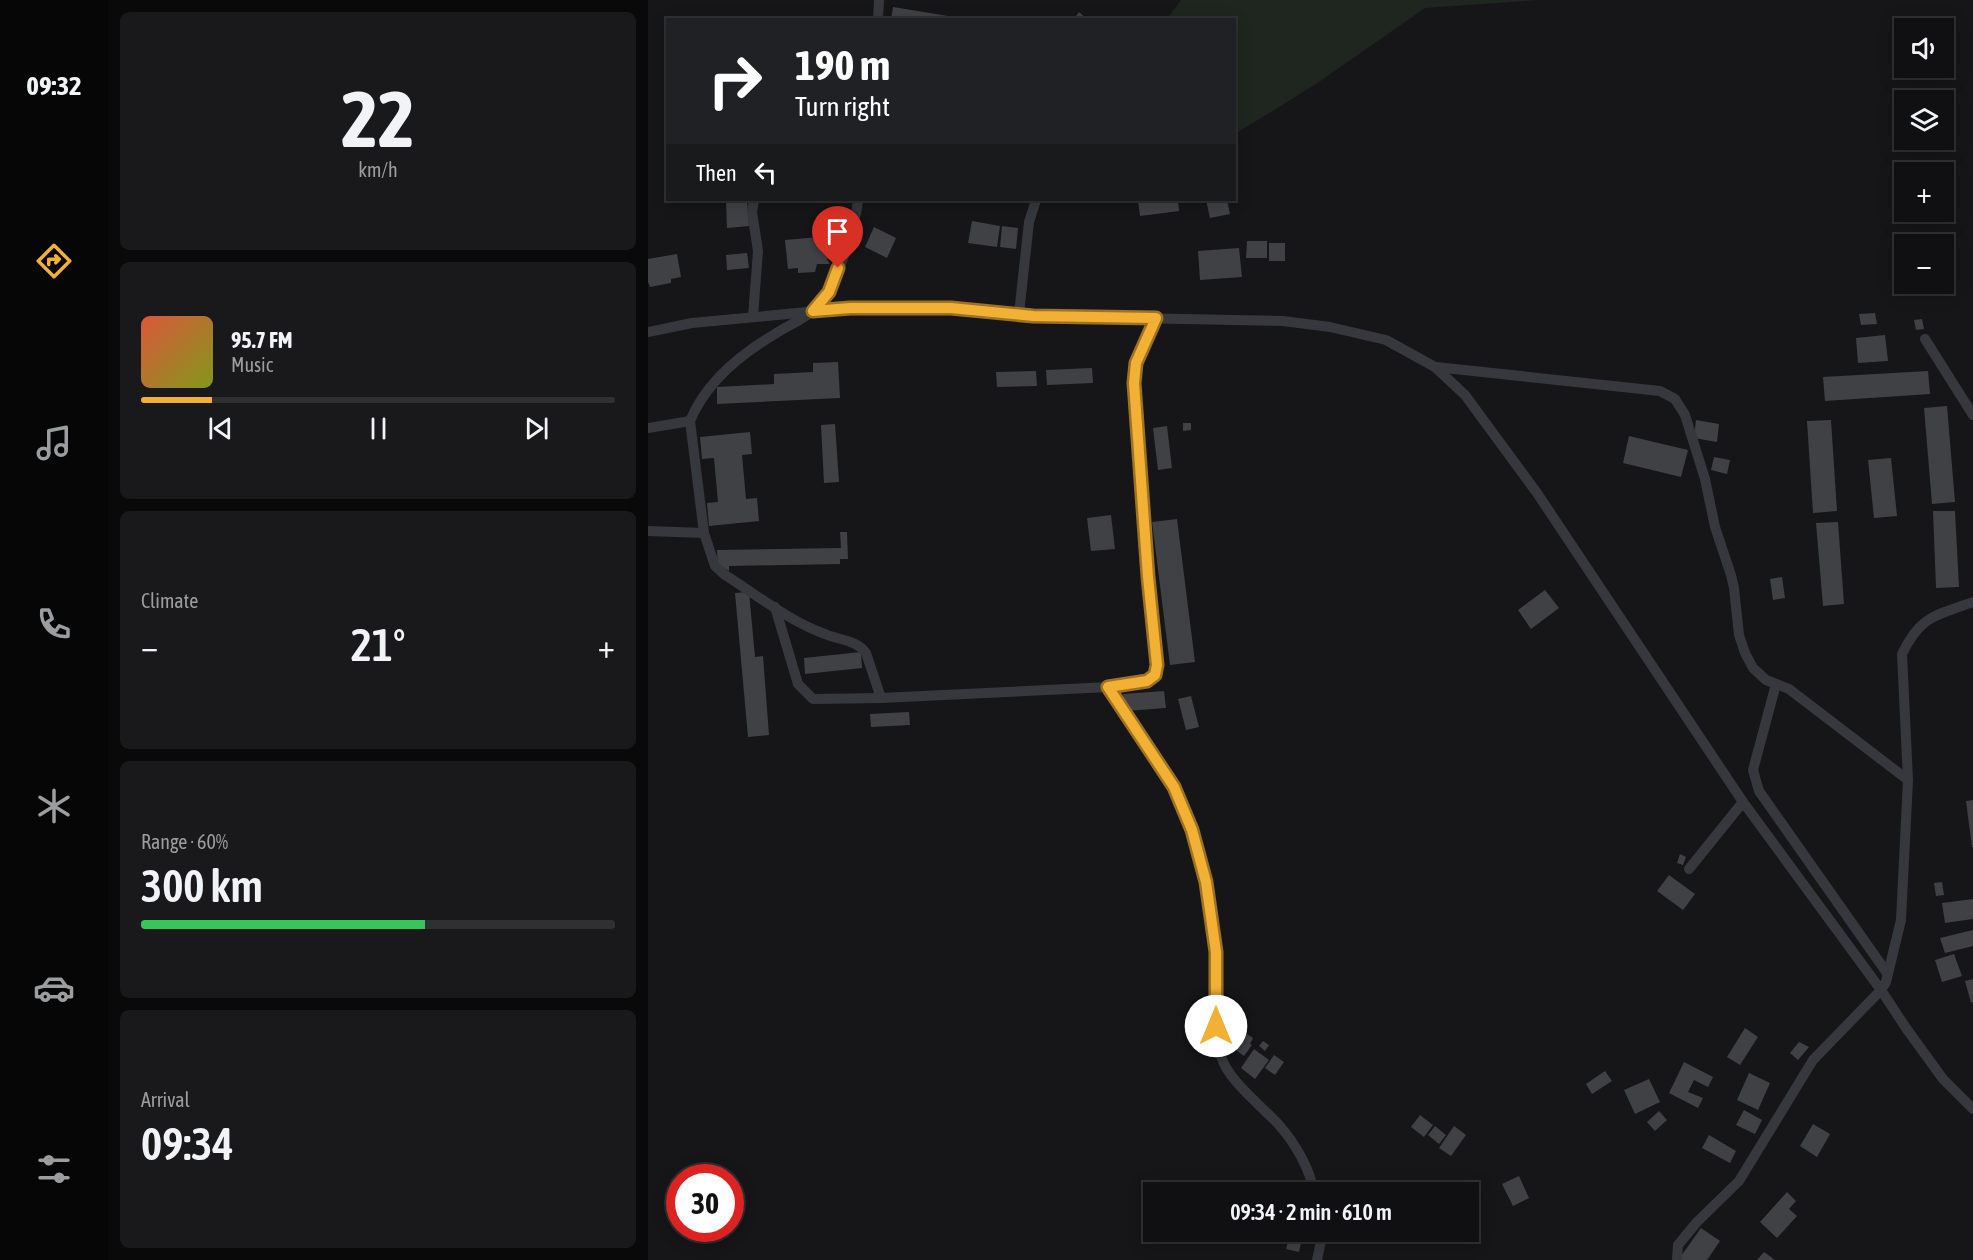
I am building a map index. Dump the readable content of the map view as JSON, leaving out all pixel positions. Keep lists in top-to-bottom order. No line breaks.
{"page":{"tabs":"09:32","tile":[["22","km/h"],"Climate",["Range · 60%","300 km"],["Arrival","09:34"]],"map_buttons":["+","−"],"turn":["190 m","Turn right"],"then":"Then","song":["95.7 FM","Music"],"heat":["−","21°","+"],"limit":"30","trip":"09:34 · 2 min · 610 m"}}
